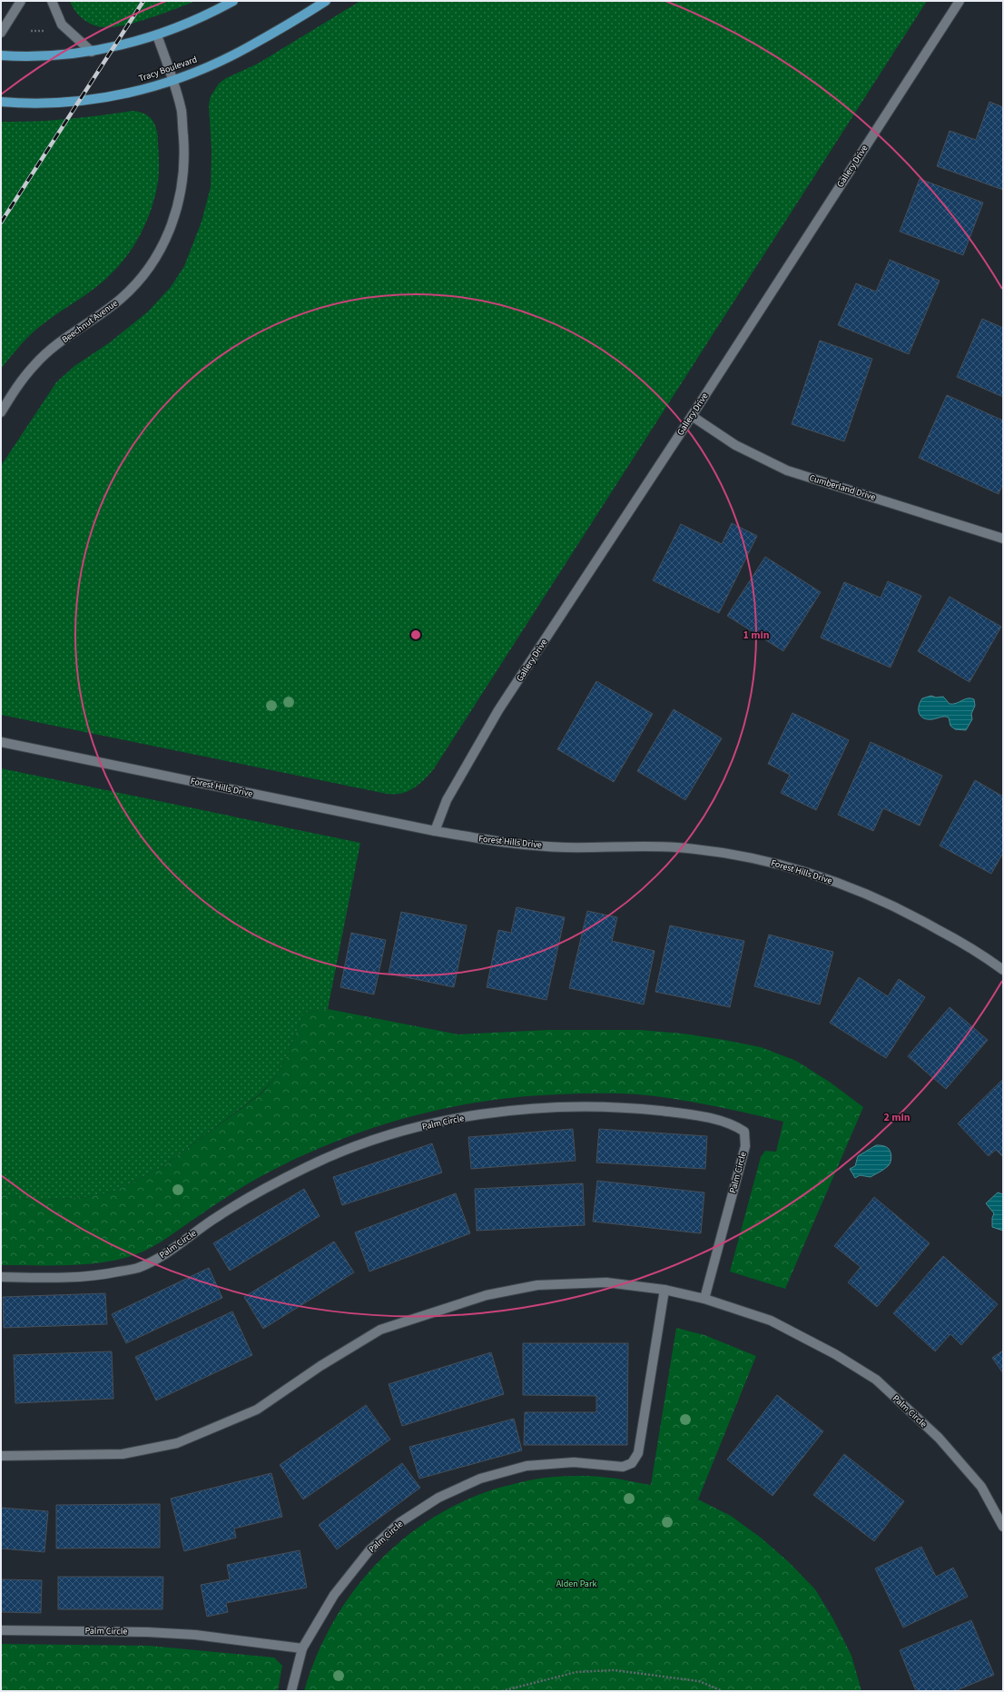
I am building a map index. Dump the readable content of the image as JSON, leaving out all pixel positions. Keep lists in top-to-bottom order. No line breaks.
{"streets":{"main road":["Tracy Boulevard"],"street":["Gallery Drive","Beechnut Avenue","Cumberland Drive","Forest Hills Drive","Palm Circle"]},"crossings":[["Tracy Boulevard","Beechnut Avenue"],["Gallery Drive","Cumberland Drive"],["Gallery Drive","Forest Hills Drive"]],"parks":["Alden Park"],"rings":["1 min","2 min"]}
